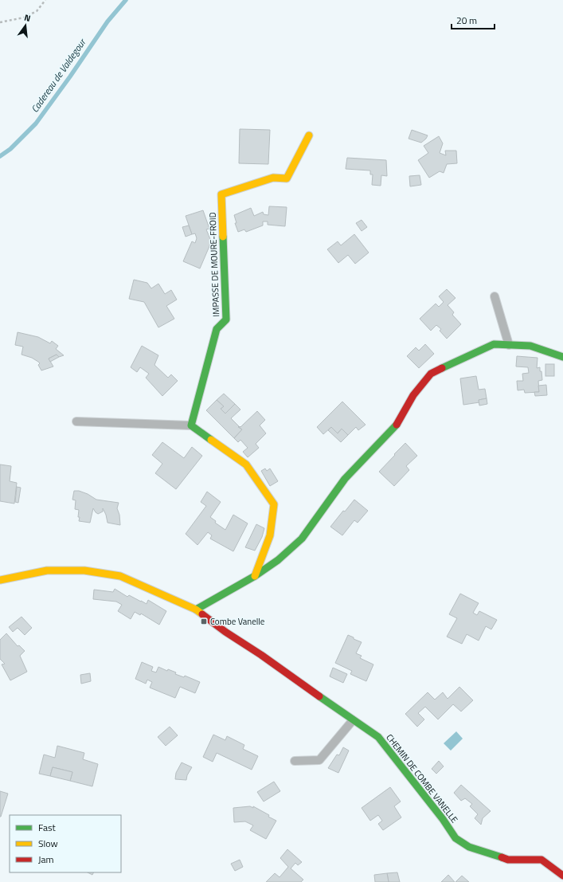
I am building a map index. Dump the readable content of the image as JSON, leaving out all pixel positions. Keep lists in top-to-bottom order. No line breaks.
{"streets":{"street":["IMPASSE DE MOURE-FROID","CHEMIN DE COMBE VANELLE"]},"water":["Cadereau de Valdegour"],"places":{"transit":["Combe Vanelle"]},"legend":["Fast","Slow","Jam"],"scale_bar":"20 m","north":"top"}
